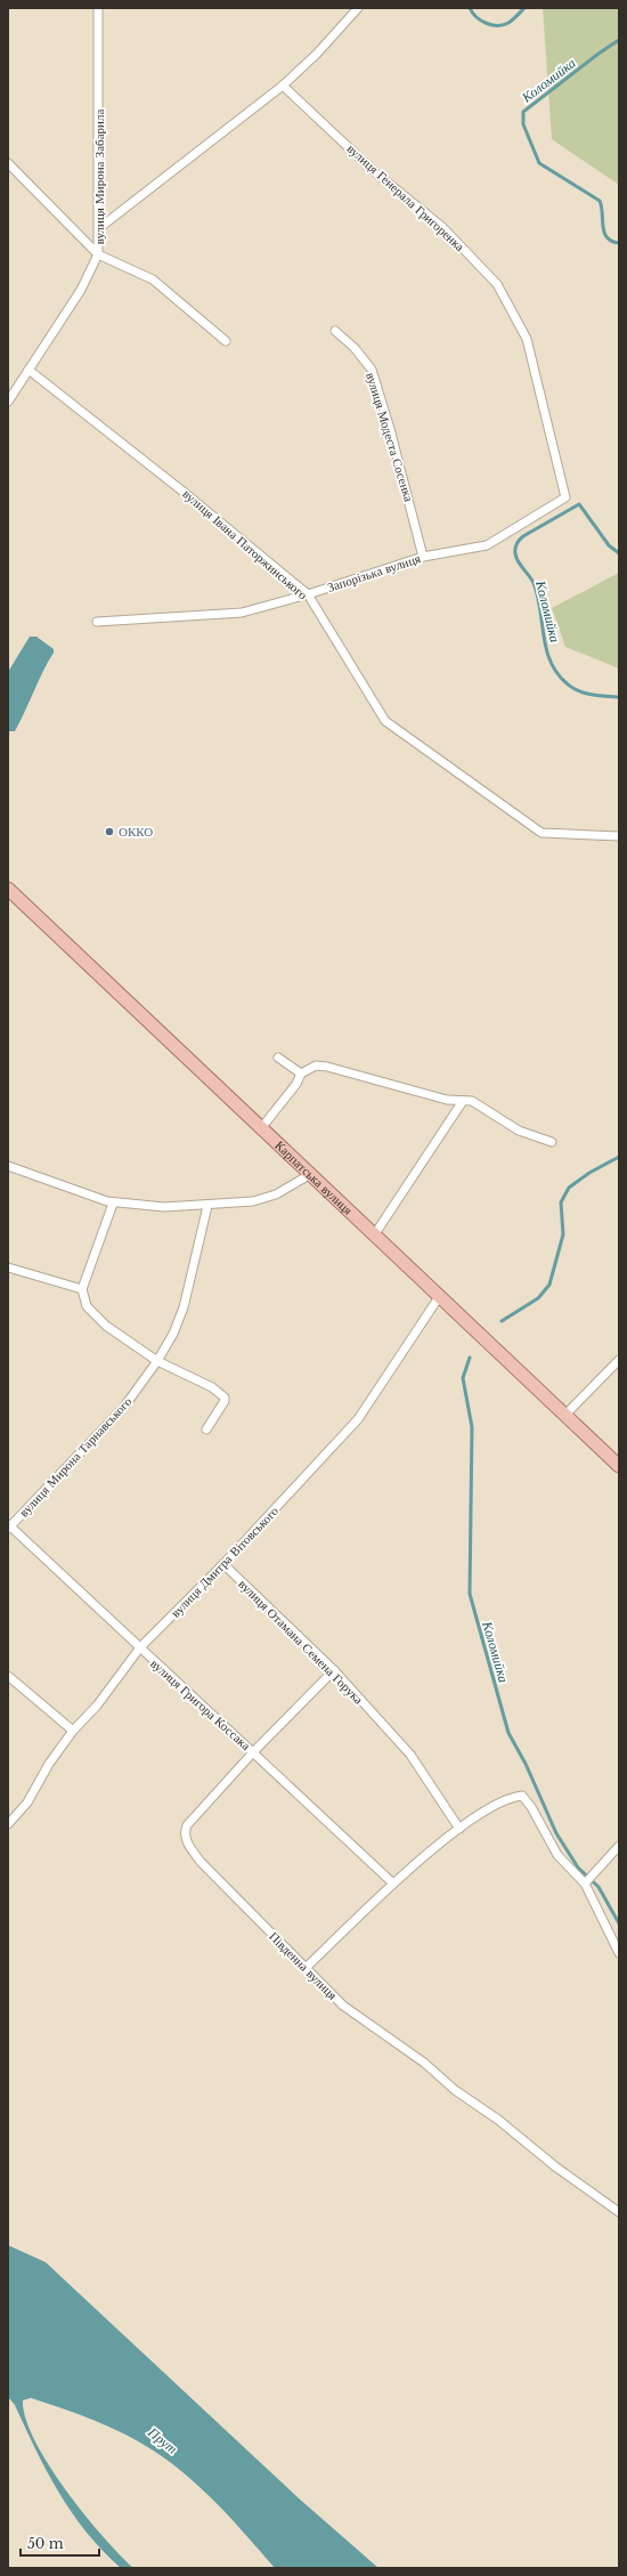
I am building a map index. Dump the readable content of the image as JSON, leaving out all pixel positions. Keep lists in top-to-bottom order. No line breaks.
{"streets":{"main road":["Карпатська вулиця"],"street":["вулиця Мирона Забарила","вулиця Генерала Григоренка","вулиця Модеста Сосенка","вулиця Івана Паторжинського","Запорізька вулиця","вулиця Мирона Тарнавського","вулиця Дмитра Вітовського","вулиця Отамана Семена Горука","вулиця Григора Коссака","Південна вулиця"]},"crossings":[["вулиця Мирона Забарила","вулиця Івана Паторжинського"],["вулиця Генерала Григоренка","Запорізька вулиця"],["вулиця Модеста Сосенка","Запорізька вулиця"],["вулиця Івана Паторжинського","Запорізька вулиця"],["Карпатська вулиця","вулиця Дмитра Вітовського"],["вулиця Мирона Тарнавського","вулиця Григора Коссака"],["вулиця Дмитра Вітовського","вулиця Отамана Семена Горука"],["вулиця Дмитра Вітовського","вулиця Григора Коссака"],["вулиця Отамана Семена Горука","Південна вулиця"],["вулиця Григора Коссака","Південна вулиця"]],"water":["Коломийка","Прут"],"places":["ОККО"],"scale_bar":"50 m"}
